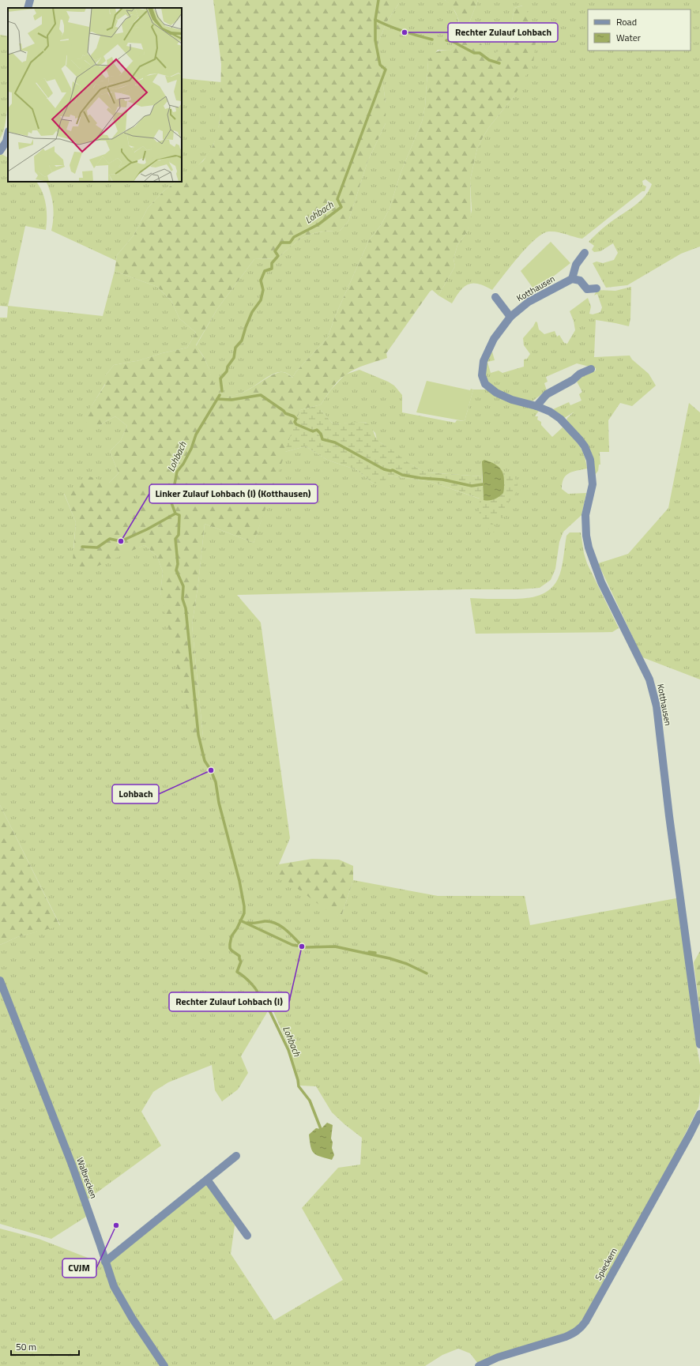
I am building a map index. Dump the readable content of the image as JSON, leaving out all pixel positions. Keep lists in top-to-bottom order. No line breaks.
{"streets":{"street":["Kotthausen","Walbrecken","Spieckern"]},"water":["Lohbach"],"places":["Rechter Zulauf Lohbach","Linker Zulauf Lohbach (I) (Kotthausen)","Lohbach","Rechter Zulauf Lohbach (I)","CVJM"],"legend":["Road","Water"],"scale_bar":"50 m"}
